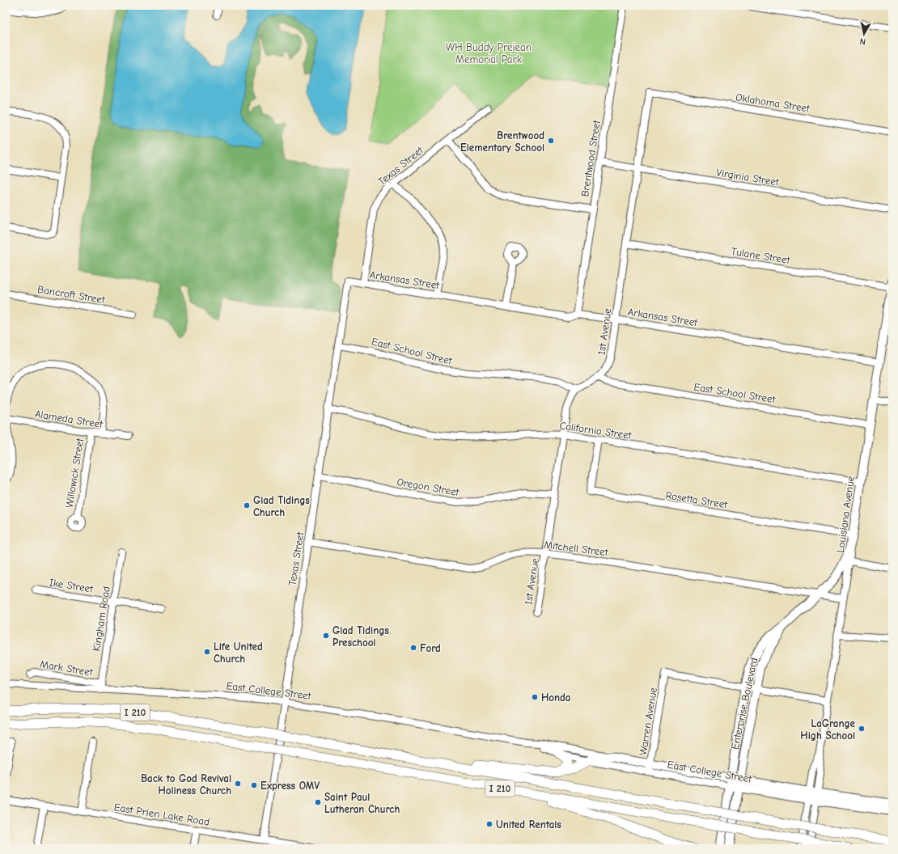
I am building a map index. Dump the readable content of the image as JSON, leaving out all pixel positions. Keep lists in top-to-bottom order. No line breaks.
{"streets":{"highway":["I 210"],"main road":["Louisiana Avenue","East College Street","Enterprise Boulevard"],"street":["Oklahoma Street","Brentwood Street","Texas Street","Virginia Street","Tulane Street","Arkansas Street","Bancroft Street","1st Avenue","East School Street","Alameda Street","California Street","Willowick Street","Oregon Street","Rosetta Street","Mitchell Street","Ike Street","Kingham Road","Mark Street","Warren Avenue","East Prien Lake Road"]},"crossings":[["Oklahoma Street","1st Avenue"],["Brentwood Street","Virginia Street"],["Brentwood Street","Arkansas Street"],["Texas Street","Arkansas Street"],["Texas Street","East School Street"],["Texas Street","California Street"],["Texas Street","Oregon Street"],["Texas Street","Mitchell Street"],["Texas Street","East College Street"],["Texas Street","East Prien Lake Road"],["Virginia Street","1st Avenue"],["Tulane Street","1st Avenue"],["Tulane Street","Louisiana Avenue"],["Arkansas Street","1st Avenue"],["Arkansas Street","Louisiana Avenue"],["1st Avenue","East School Street"],["1st Avenue","California Street"],["1st Avenue","Oregon Street"],["1st Avenue","Mitchell Street"],["East School Street","Louisiana Avenue"],["Alameda Street","Willowick Street"],["California Street","Rosetta Street"],["California Street","Louisiana Avenue"],["Rosetta Street","Louisiana Avenue"],["Louisiana Avenue","Mitchell Street"],["Louisiana Avenue","East College Street"],["Louisiana Avenue","Enterprise Boulevard"],["Ike Street","Kingham Road"],["Kingham Road","Mark Street"],["Kingham Road","East College Street"],["Mark Street","East College Street"],["East College Street","Enterprise Boulevard"],["East College Street","Warren Avenue"],["Enterprise Boulevard","Warren Avenue"]],"parks":["WH Buddy Prejean Memorial Park"],"places":["Brentwood Elementary School","Glad Tidings Church","Glad Tidings Preschool","Ford","Life United Church","Honda","LaGrange High School","Back to God Revival Holiness Church","Express OMV","Saint Paul Lutheran Church","United Rentals"],"north":"bottom"}
